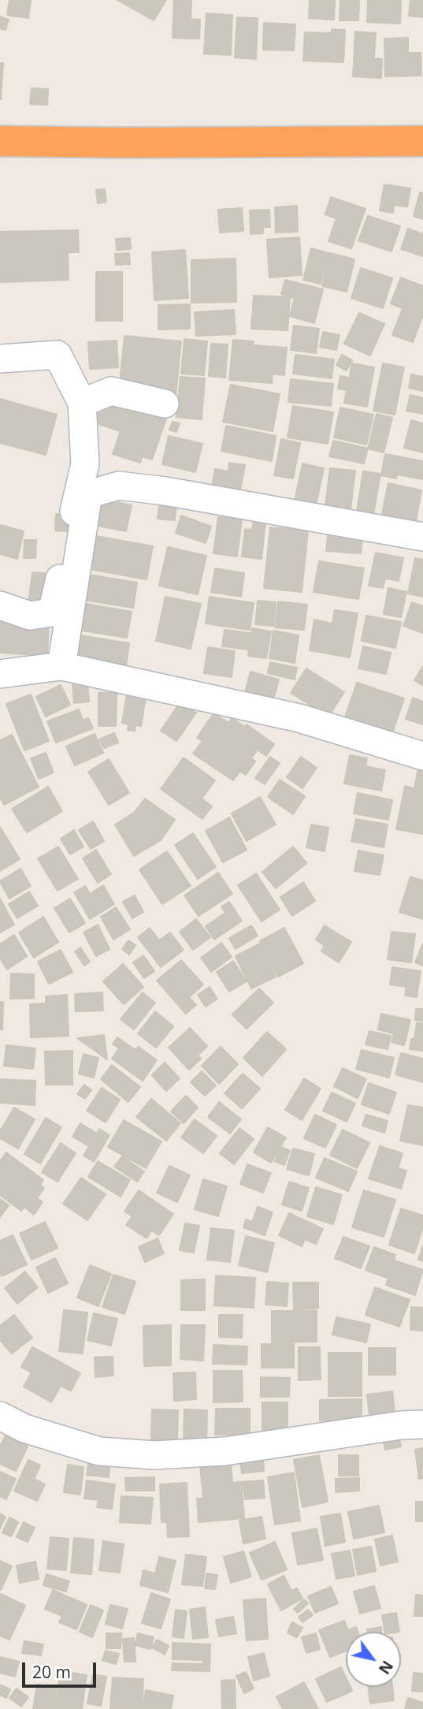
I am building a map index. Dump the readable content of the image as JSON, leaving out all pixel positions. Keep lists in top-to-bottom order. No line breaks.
{"scale_bar":"20 m","north":"bottom right"}
